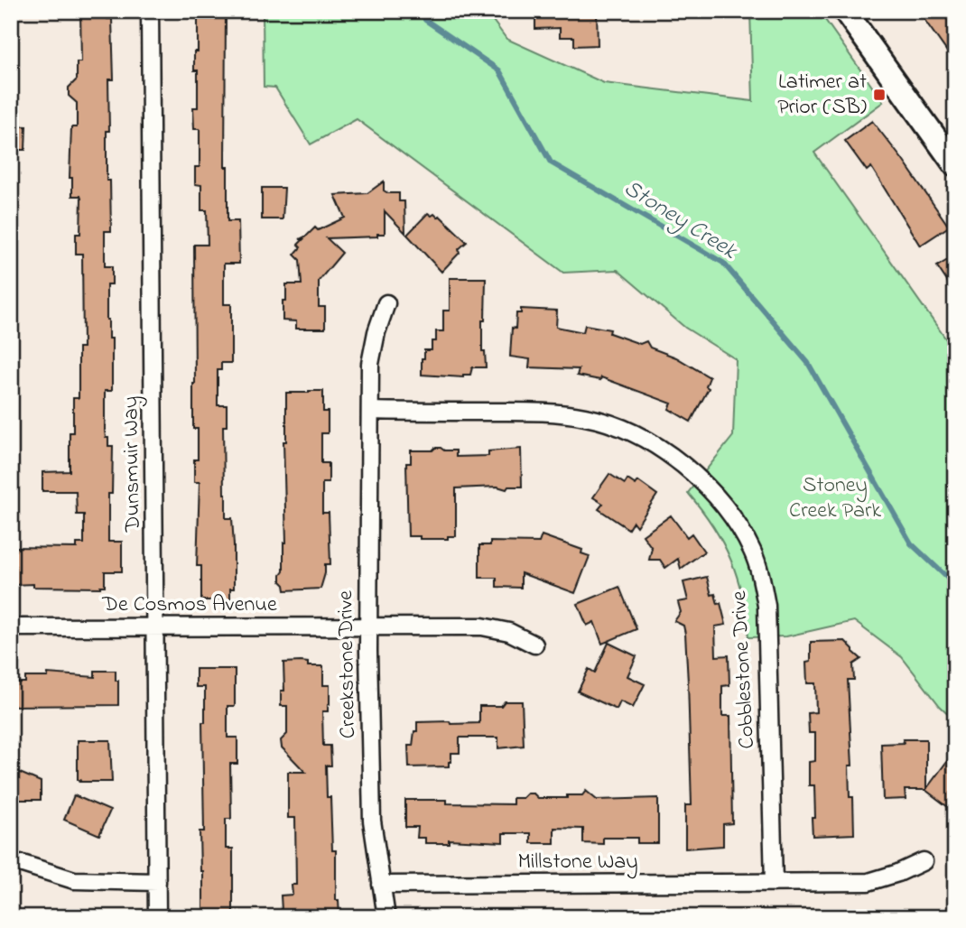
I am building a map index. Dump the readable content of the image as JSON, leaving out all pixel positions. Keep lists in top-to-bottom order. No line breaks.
{"streets":{"street":["Dunsmuir Way","De Cosmos Avenue","Creekstone Drive","Cobblestone Drive","Millstone Way"]},"crossings":[["Dunsmuir Way","De Cosmos Avenue"],["De Cosmos Avenue","Creekstone Drive"],["Creekstone Drive","Cobblestone Drive"],["Creekstone Drive","Millstone Way"],["Cobblestone Drive","Millstone Way"]],"water":["Stoney Creek"],"parks":["Stoney Creek Park"],"places":{"transit":["Latimer at Prior (SB)"]}}
